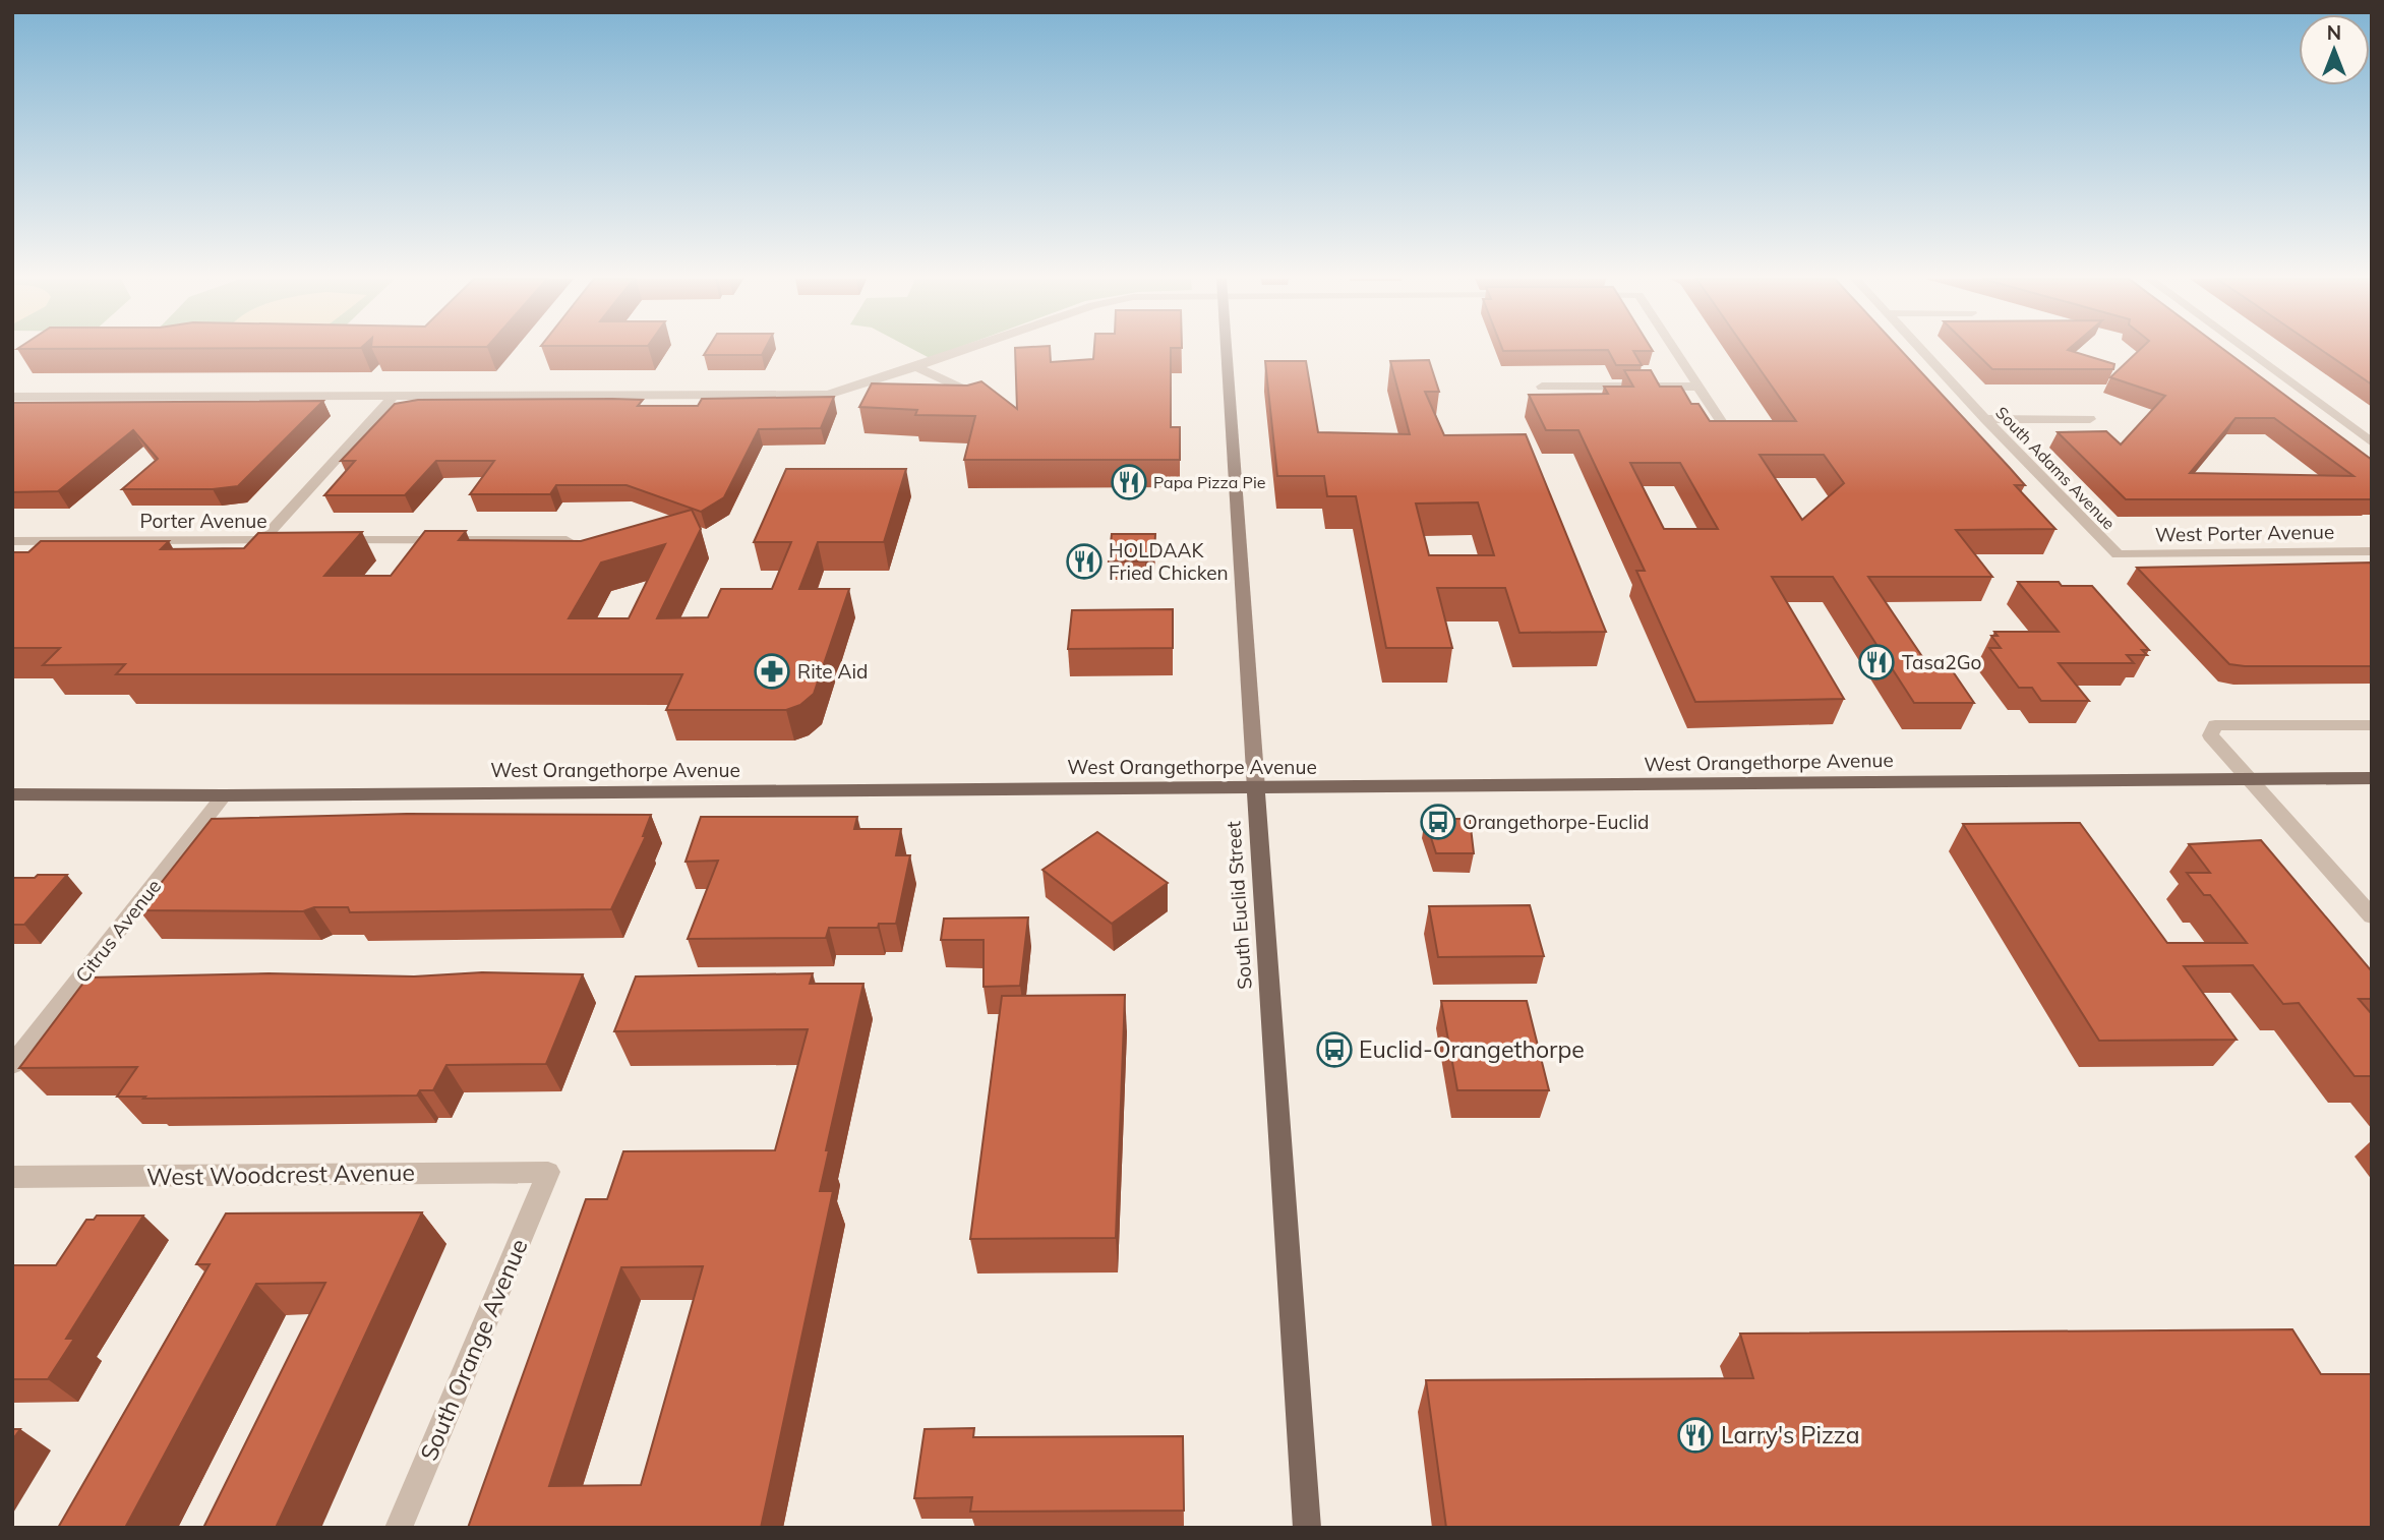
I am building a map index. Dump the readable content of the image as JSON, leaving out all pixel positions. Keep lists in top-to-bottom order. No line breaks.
{"streets":{"main road":["West Orangethorpe Avenue","South Euclid Street"],"street":["South Adams Avenue","Porter Avenue","West Porter Avenue","Citrus Avenue","West Woodcrest Avenue","South Orange Avenue"]},"crossings":[["South Adams Avenue","West Porter Avenue"],["West Orangethorpe Avenue","South Euclid Street"],["West Orangethorpe Avenue","Citrus Avenue"],["West Woodcrest Avenue","South Orange Avenue"]],"places":{"restaurant":["Papa Pizza Pie","HOLDAAK Fried Chicken","Tasa2Go","Larry's Pizza"],"pharmacy":["Rite Aid"],"bus stop":["Orangethorpe-Euclid","Euclid-Orangethorpe"]},"north":"top"}
